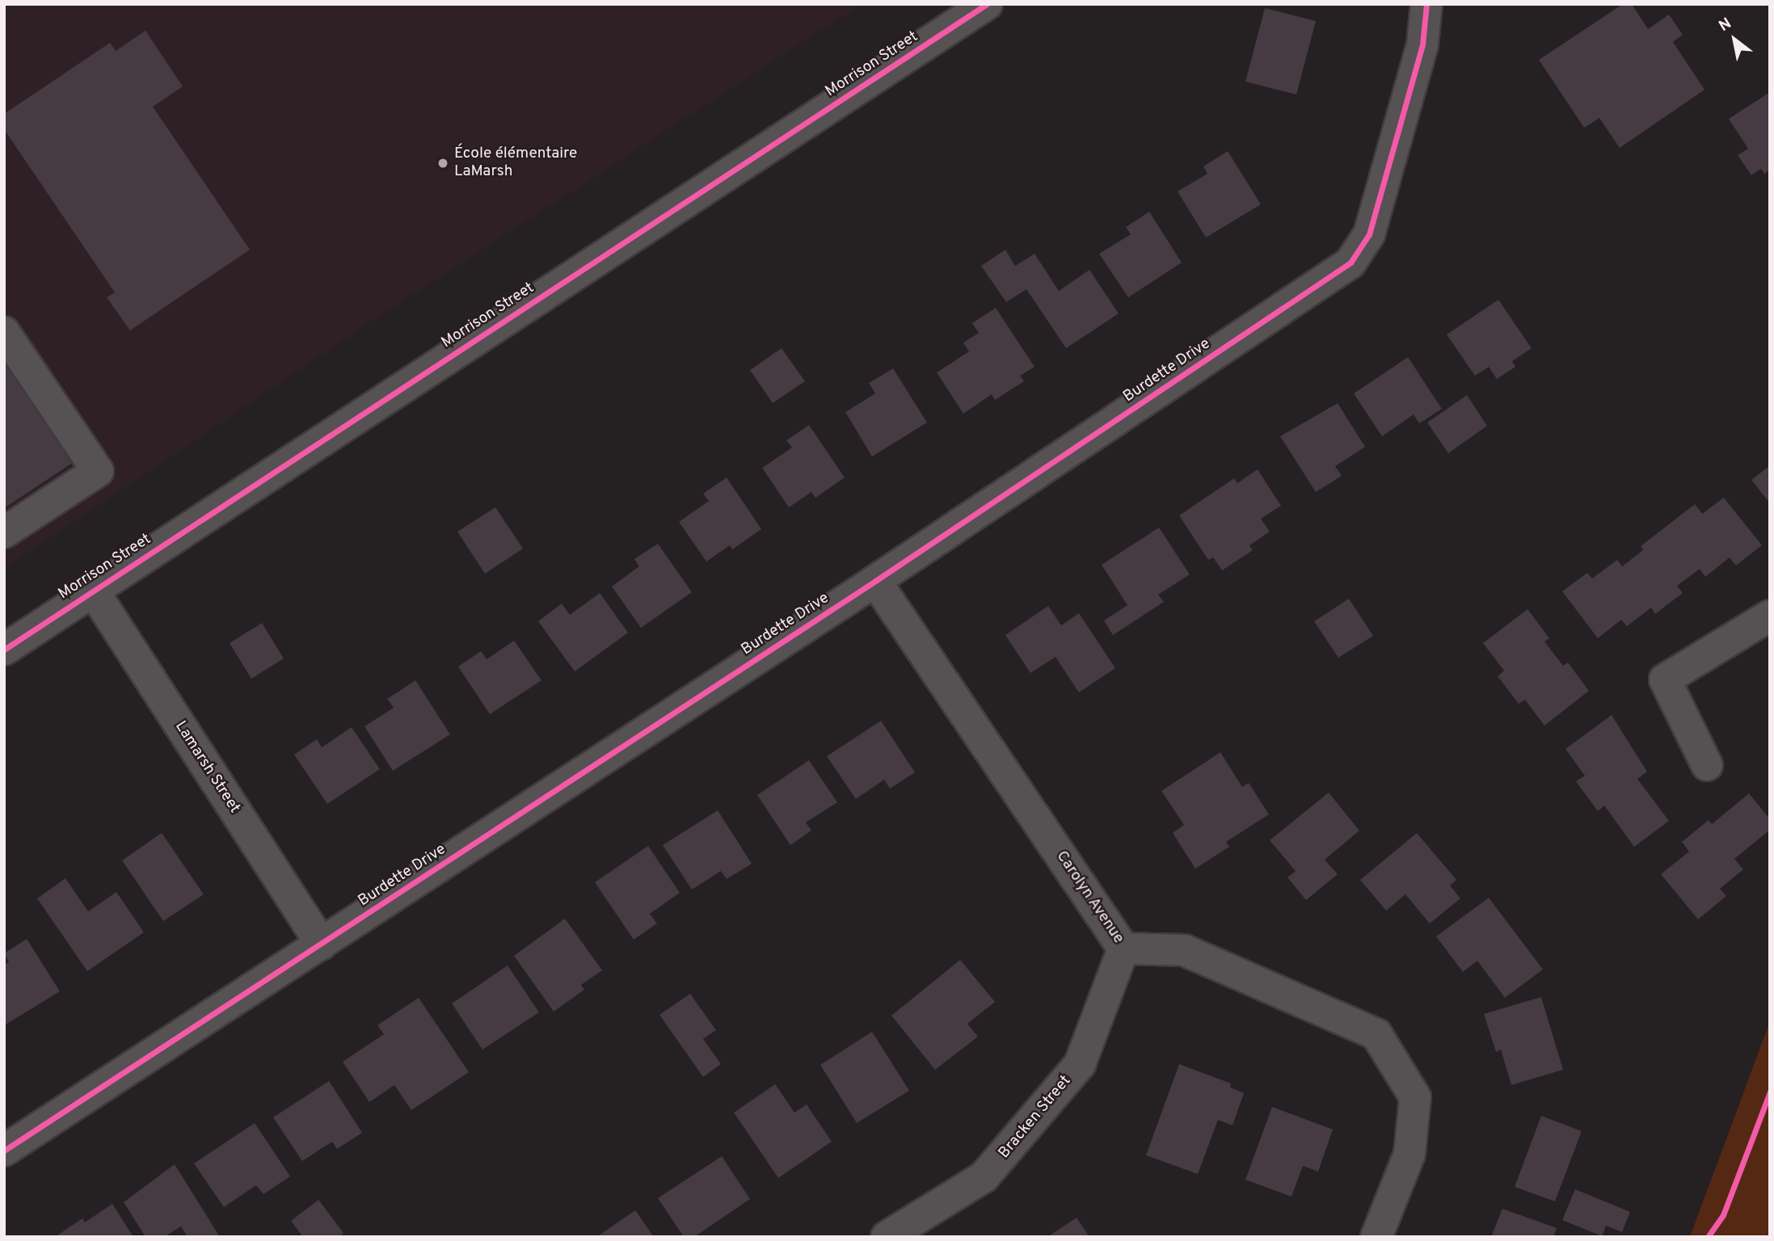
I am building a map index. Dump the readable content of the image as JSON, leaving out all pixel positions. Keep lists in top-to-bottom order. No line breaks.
{"streets":{"street":["Morrison Street","Burdette Drive","Lamarsh Street","Carolyn Avenue","Bracken Street"]},"crossings":[["Morrison Street","Lamarsh Street"],["Burdette Drive","Lamarsh Street"],["Burdette Drive","Carolyn Avenue"],["Carolyn Avenue","Bracken Street"]],"places":["École élémentaire LaMarsh"],"north":"top left"}
